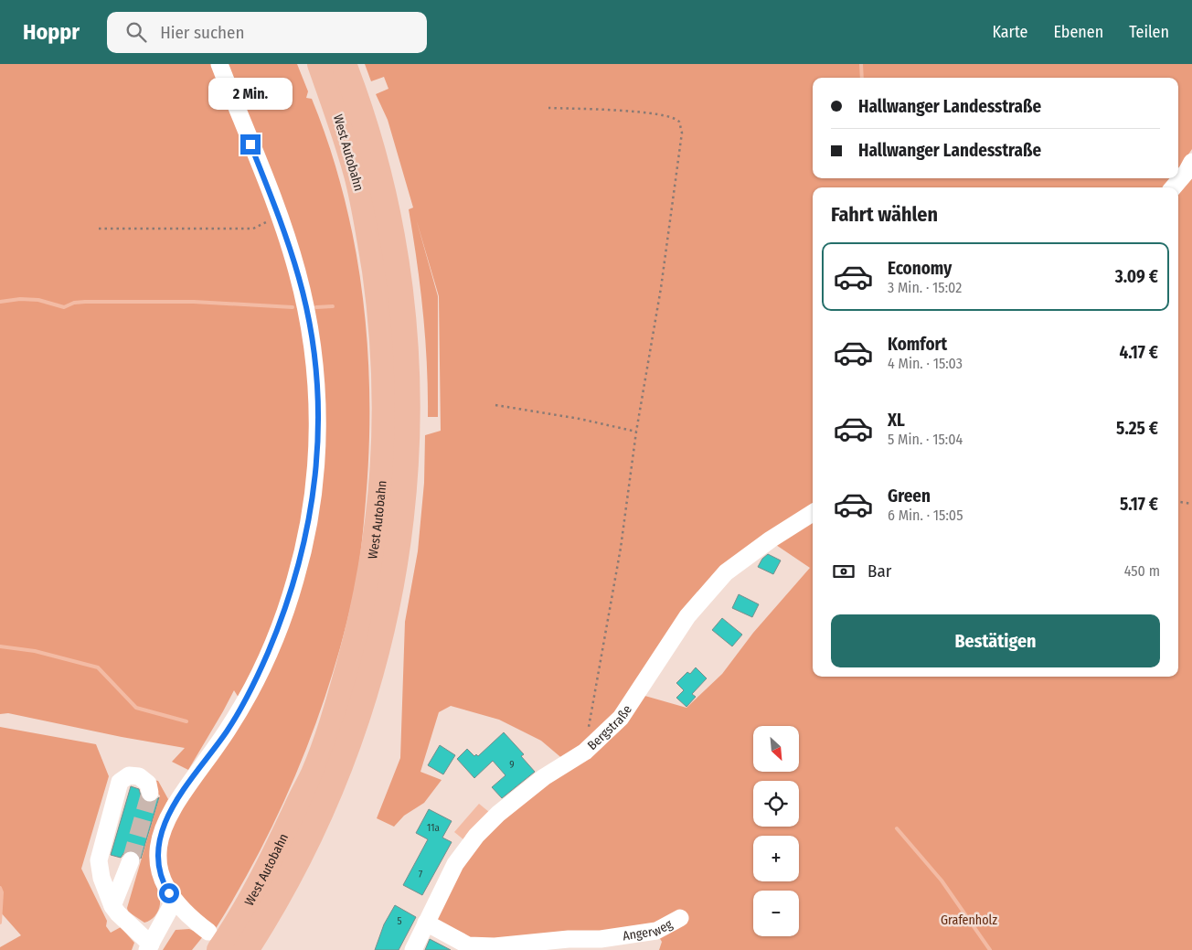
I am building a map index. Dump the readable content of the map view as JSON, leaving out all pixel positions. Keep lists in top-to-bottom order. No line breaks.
{"streets":{"highway":["West Autobahn"],"street":["Bergstraße","Angerweg"]},"crossings":[["Bergstraße","Angerweg"]],"parks":["Grafenholz"],"house_numbers":["9","11a","7","5"],"north":"bottom right","page":{"header":"Hoppr","search":"Hier suchen","nav":["Karte","Ebenen","Teilen"],"bubble":"2 Min.","banner":["Hallwanger Landesstraße","Hallwanger Landesstraße"],"heading":"Fahrt wählen","list":[{"name":"Economy","note":"3 Min. · 15:02","value":"3.09 €"},{"name":"Komfort","note":"4 Min. · 15:03","value":"4.17 €"},{"name":"XL","note":"5 Min. · 15:04","value":"5.25 €"},{"name":"Green","note":"6 Min. · 15:05","value":"5.17 €"}],"pay":["Bar","450 m"],"buttons":"Bestätigen","map_buttons":["+","−"]}}
